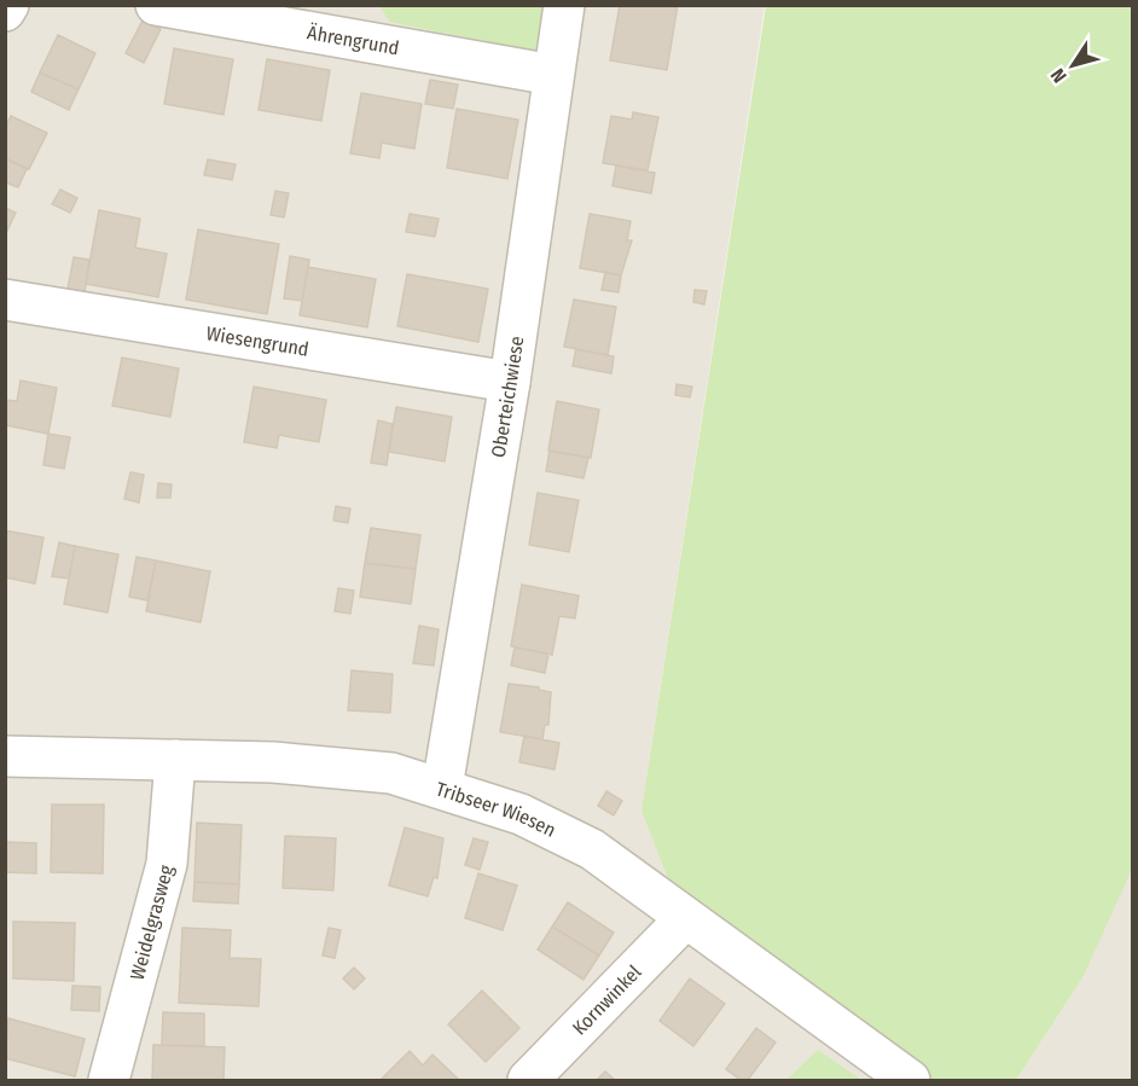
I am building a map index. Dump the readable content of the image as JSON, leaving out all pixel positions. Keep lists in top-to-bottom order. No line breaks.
{"streets":{"street":["Ährengrund","Wiesengrund","Oberteichwiese","Tribseer Wiesen","Weidelgrasweg","Kornwinkel"]},"crossings":[["Ährengrund","Oberteichwiese"],["Wiesengrund","Oberteichwiese"],["Oberteichwiese","Tribseer Wiesen"],["Tribseer Wiesen","Weidelgrasweg"],["Tribseer Wiesen","Kornwinkel"]],"north":"bottom left"}
